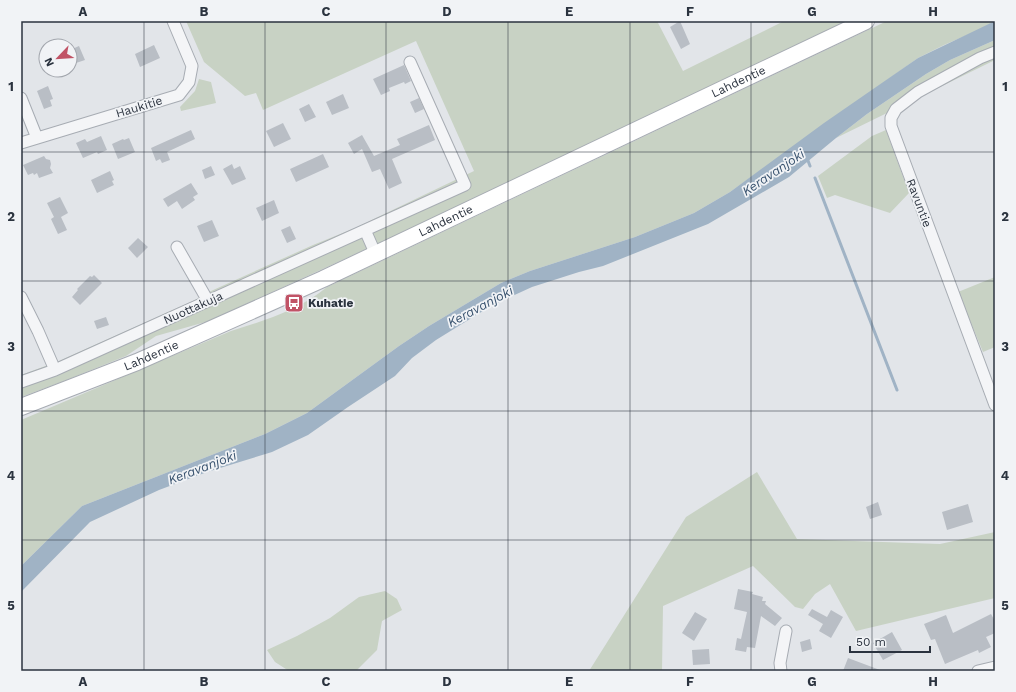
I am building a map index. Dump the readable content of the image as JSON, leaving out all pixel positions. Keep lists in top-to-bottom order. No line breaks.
{"streets":{"main road":["Lahdentie"],"street":["Haukitie","Ravuntie","Nuottakuja"]},"water":["Keravanjoki"],"places":{"bus stop":["Kuhatie"]},"scale_bar":"50 m","north":"bottom left","grid":{"columns":["A","B","C","D","E","F","G","H"],"rows":["1","2","3","4","5"]}}
